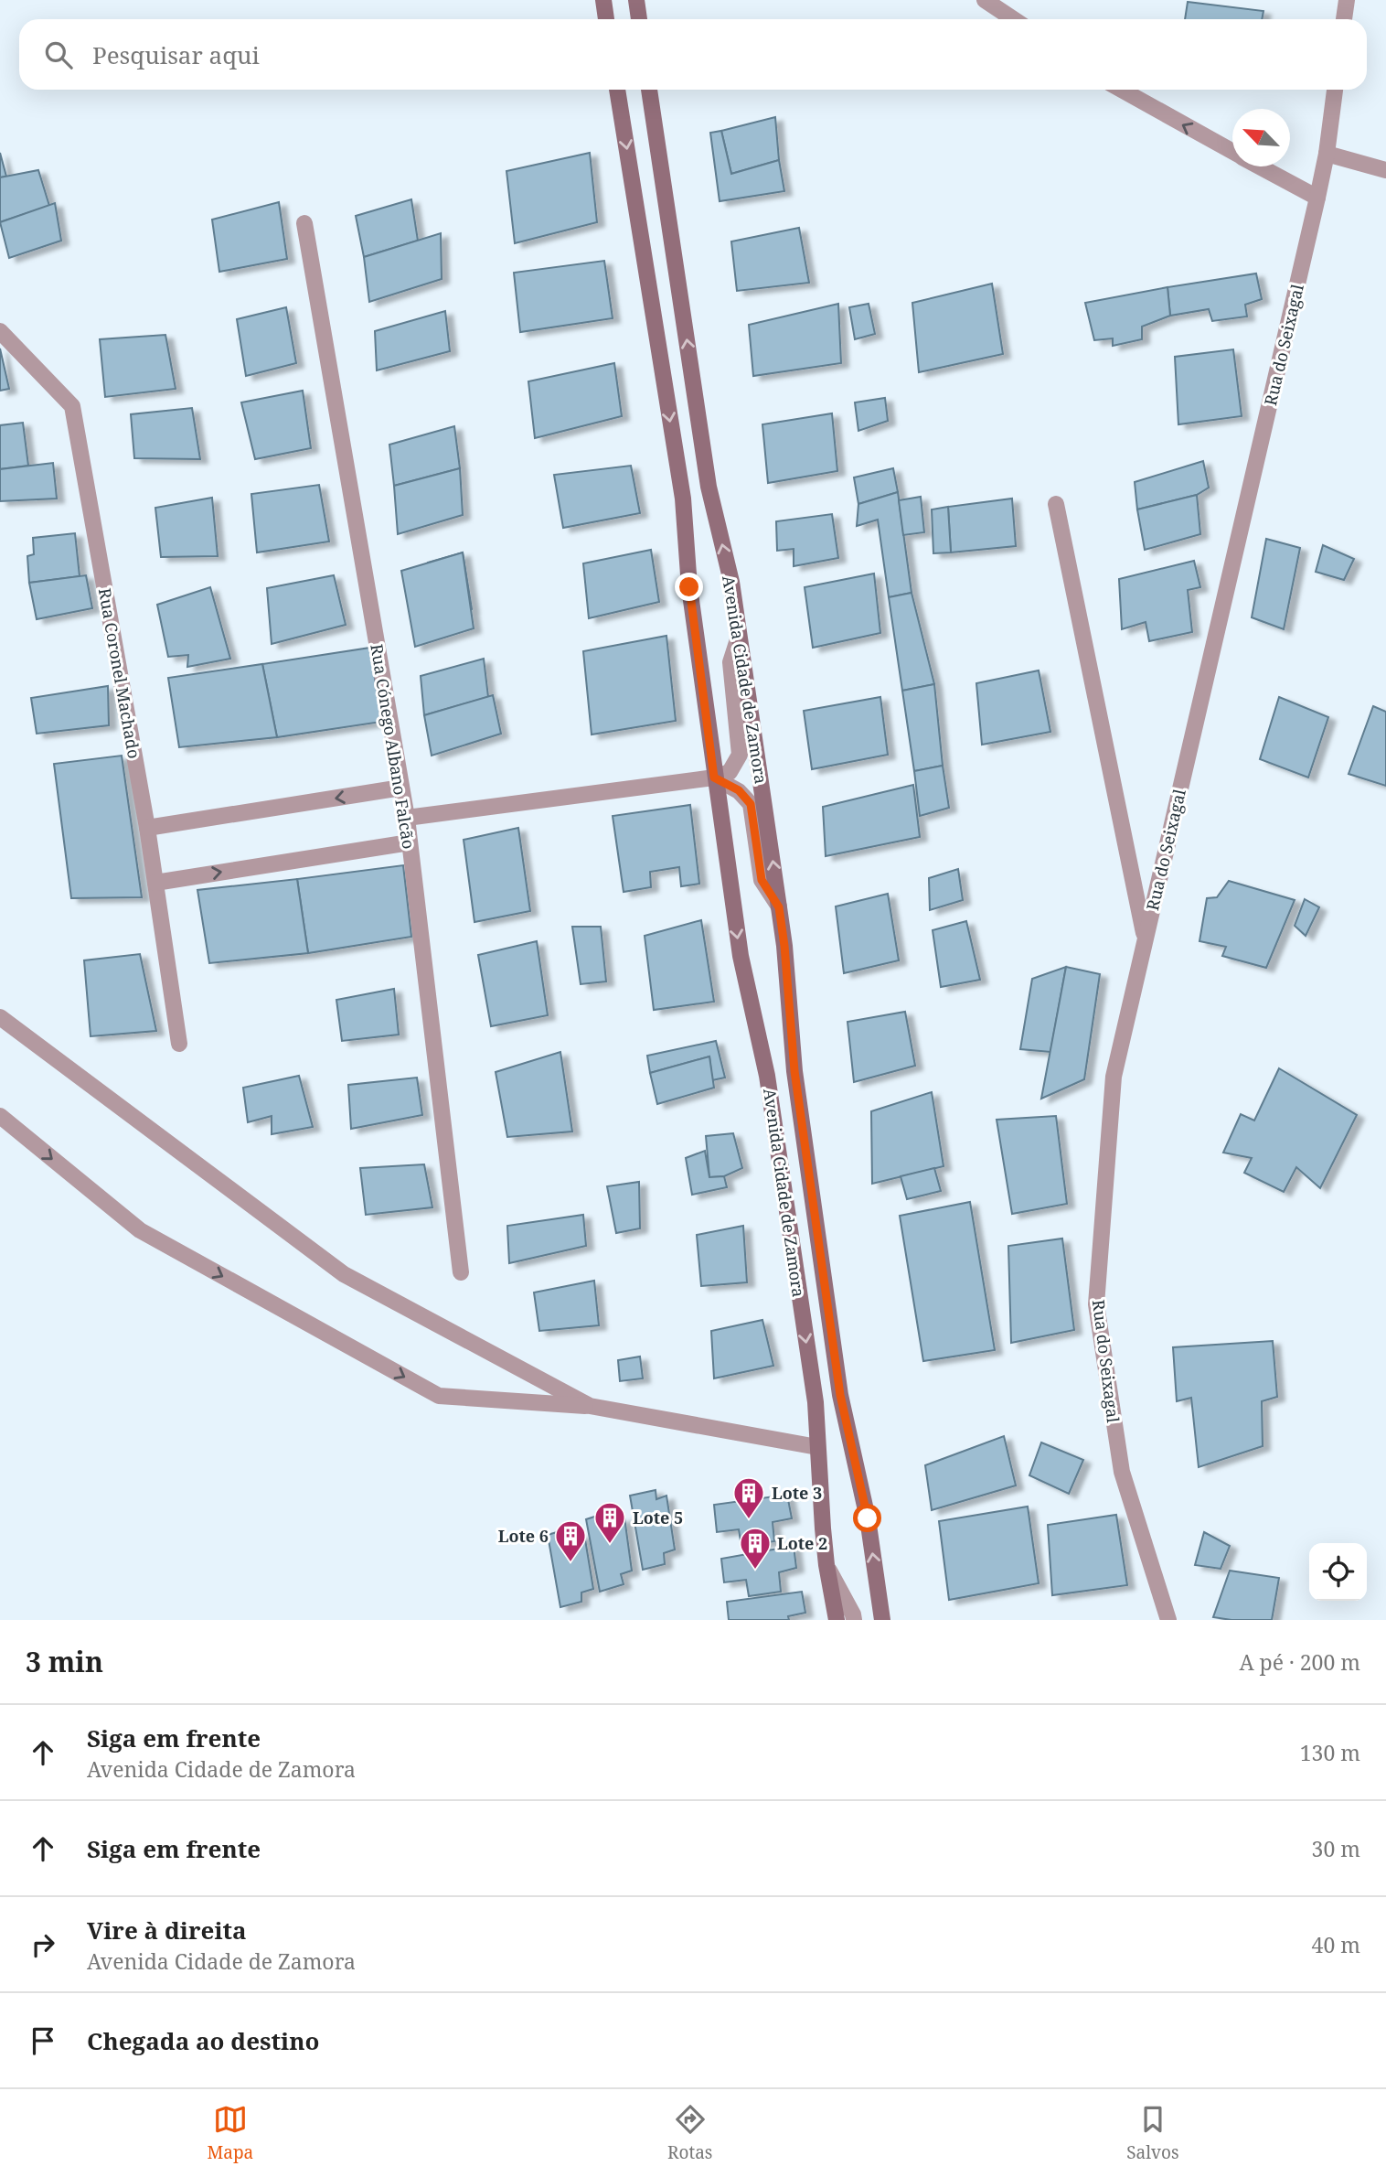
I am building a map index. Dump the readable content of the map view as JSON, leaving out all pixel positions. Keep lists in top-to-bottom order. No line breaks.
{"streets":{"street":["Rua do Seixagal","Rua Coronel Machado","Avenida Cidade de Zamora","Rua Cónego Albano Falcão"]},"places":{"building":["Lote 3","Lote 5","Lote 6","Lote 2"]},"north":"top left","page":{"search":"Pesquisar aqui","heading":["3 min","A pé · 200 m"],"list":[["Siga em frente","Avenida Cidade de Zamora","130 m"],["Siga em frente","30 m"],["Vire à direita","Avenida Cidade de Zamora","40 m"],"Chegada ao destino"],"nav":["Mapa","Rotas","Salvos"]}}
